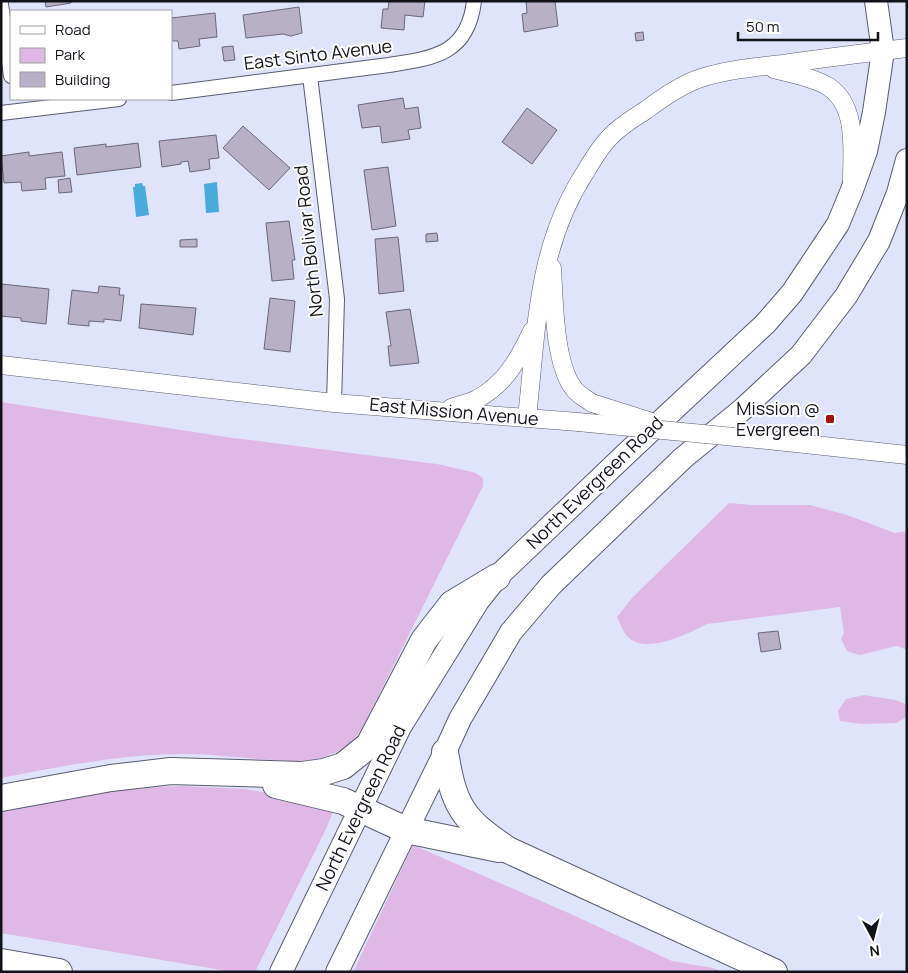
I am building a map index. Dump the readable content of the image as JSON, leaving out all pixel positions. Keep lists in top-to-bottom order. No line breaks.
{"streets":{"main road":["North Evergreen Road"],"street":["East Sinto Avenue","North Bolivar Road","East Mission Avenue"]},"crossings":[["East Sinto Avenue","North Bolivar Road"],["North Bolivar Road","East Mission Avenue"]],"places":{"transit":["Mission @ Evergreen"]},"legend":["Road","Park","Building"],"scale_bar":"50 m","north":"bottom"}
